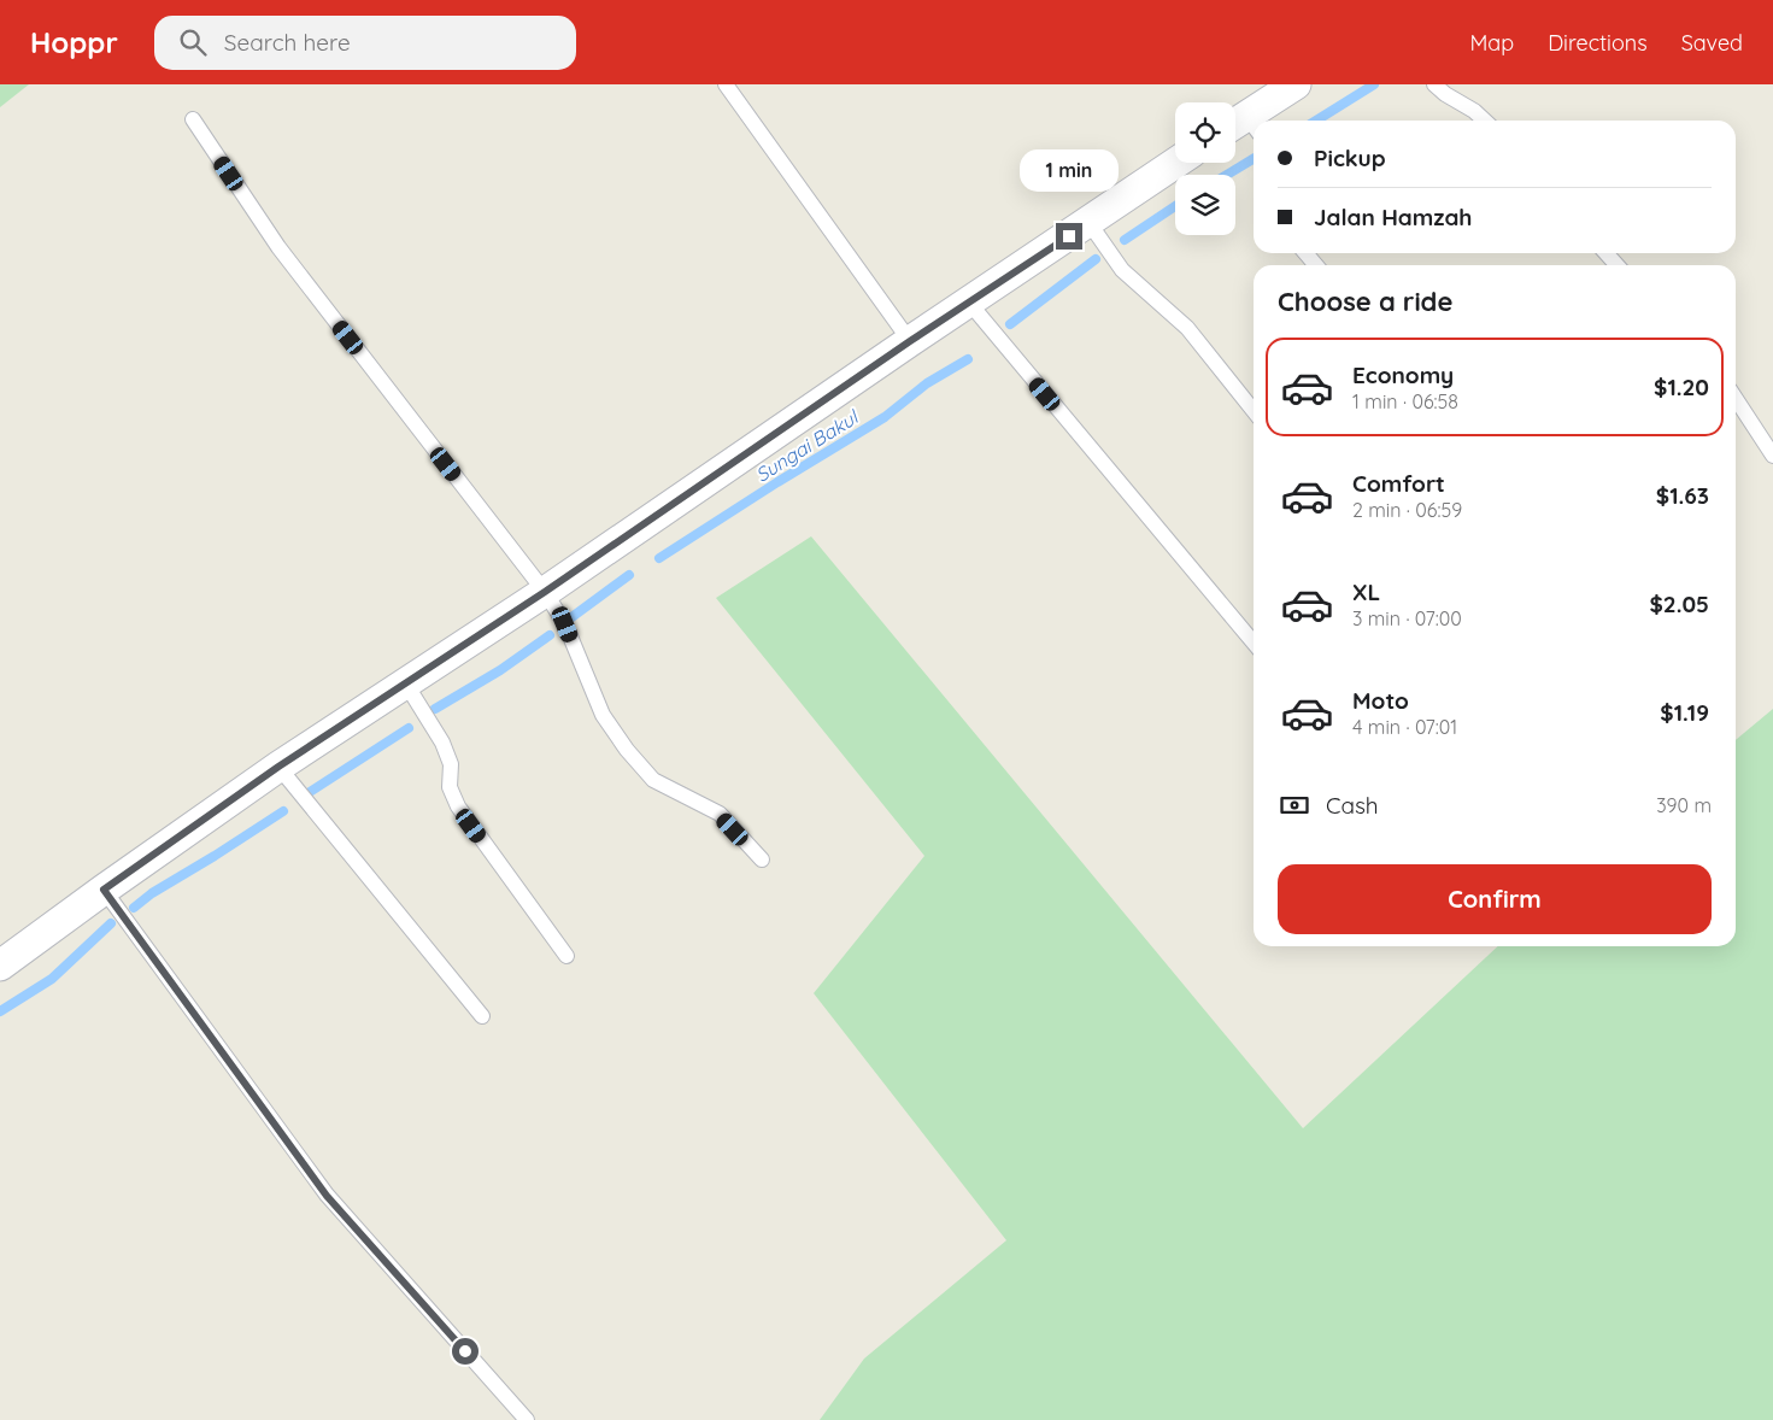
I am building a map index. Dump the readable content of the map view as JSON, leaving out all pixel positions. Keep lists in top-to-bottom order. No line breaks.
{"water":["Sungai Bakul"],"page":{"header":"Hoppr","search":"Search here","nav":["Map","Directions","Saved"],"banner":["Pickup","Jalan Hamzah"],"bubble":"1 min","heading":"Choose a ride","list":[{"name":"Economy","note":"1 min · 06:58","value":"$1.20"},{"name":"Comfort","note":"2 min · 06:59","value":"$1.63"},{"name":"XL","note":"3 min · 07:00","value":"$2.05"},{"name":"Moto","note":"4 min · 07:01","value":"$1.19"}],"pay":["Cash","390 m"],"buttons":"Confirm"}}
